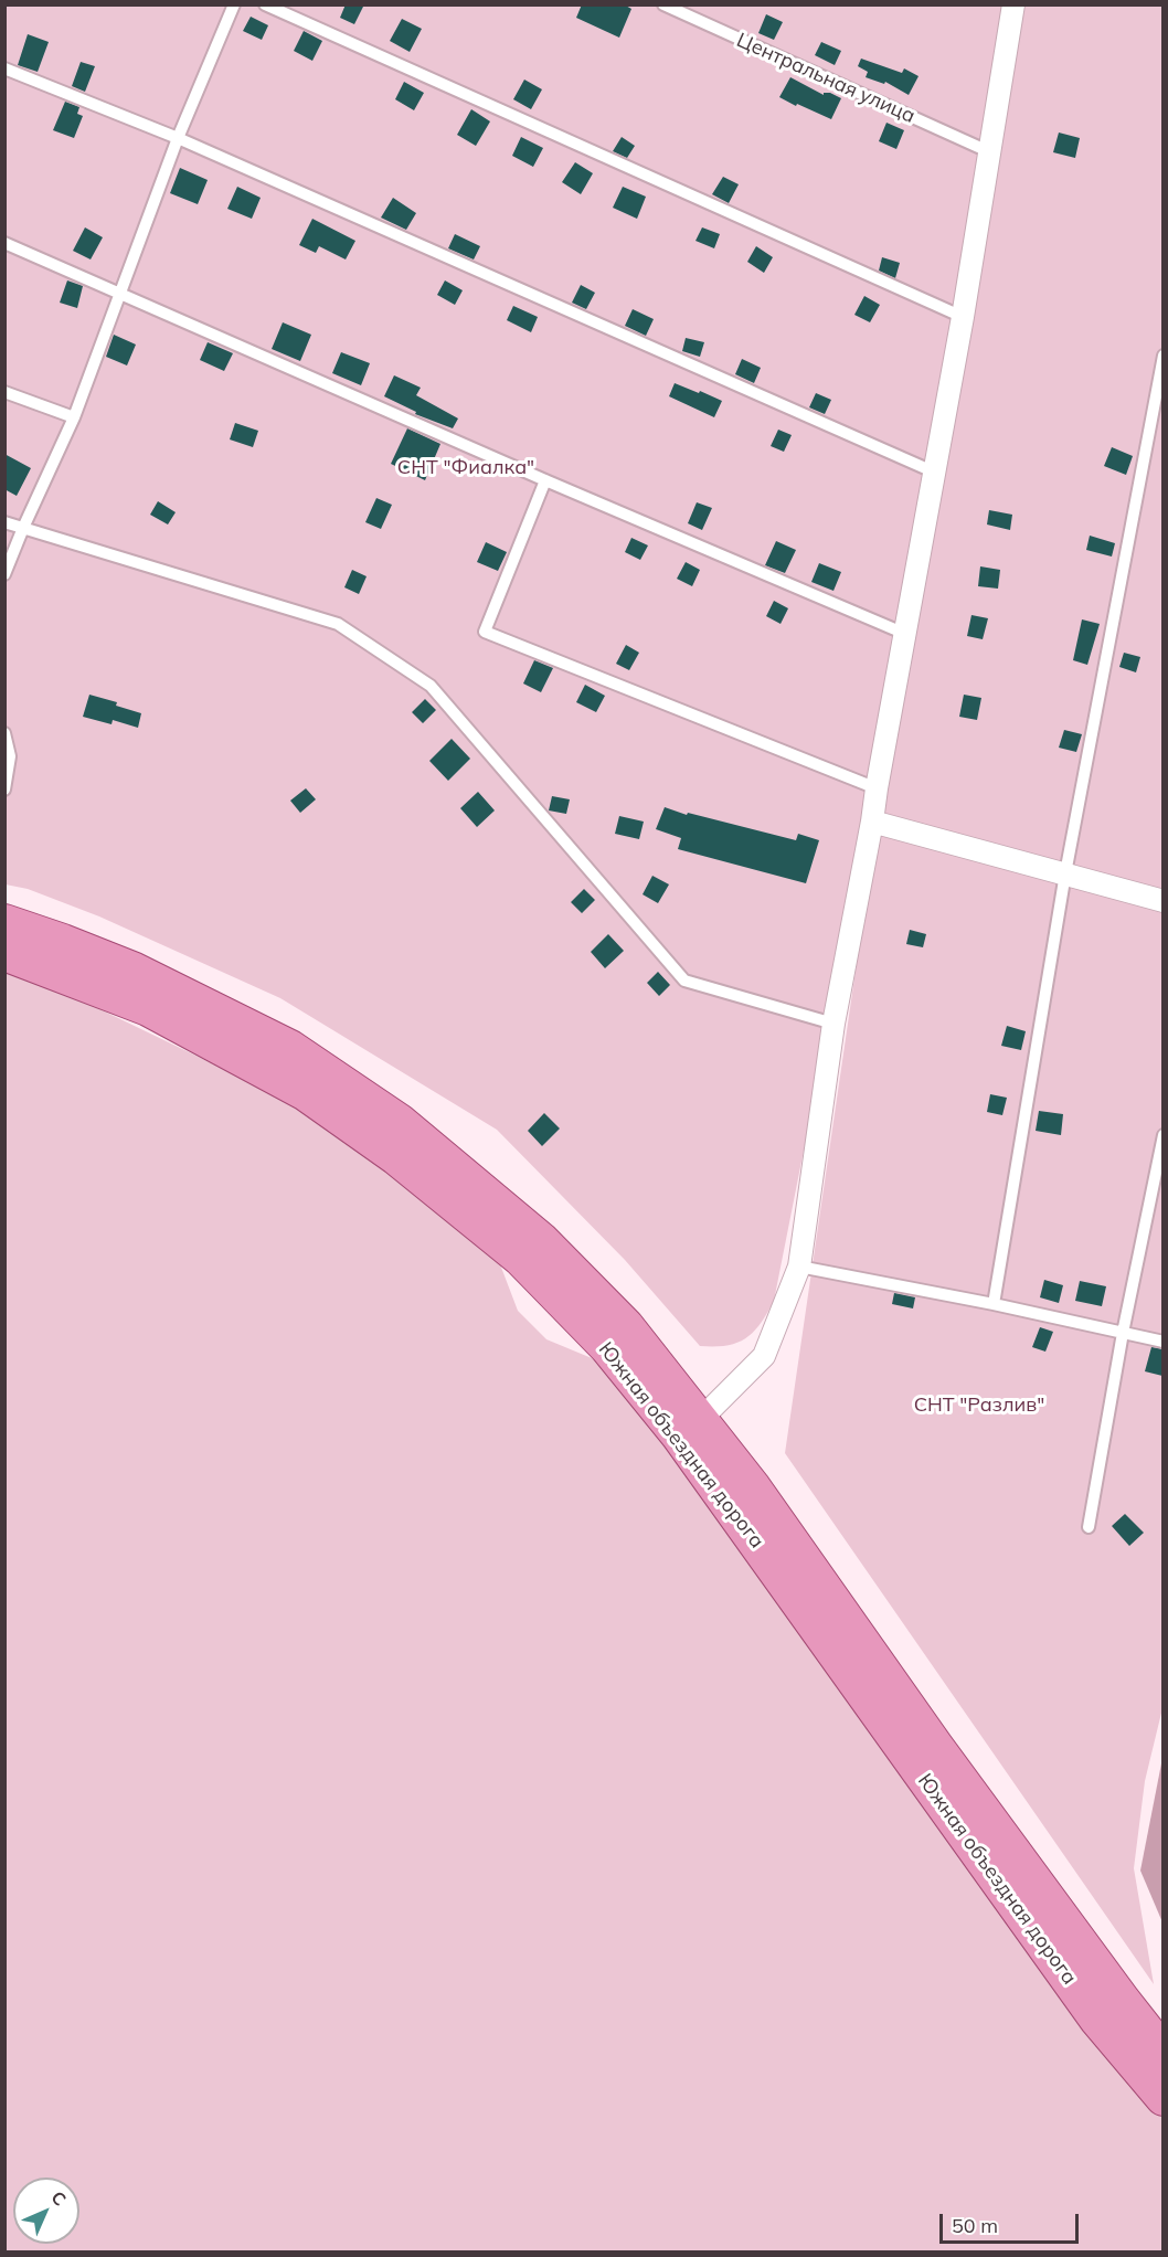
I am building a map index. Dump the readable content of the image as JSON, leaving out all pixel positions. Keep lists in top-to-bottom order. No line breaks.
{"streets":{"main road":["Южная объездная дорога"],"lane":["Центральная улица"]},"parks":["СНТ \"Фиалка\"","СНТ \"Разлив\""],"scale_bar":"50 m","north":"top right"}
